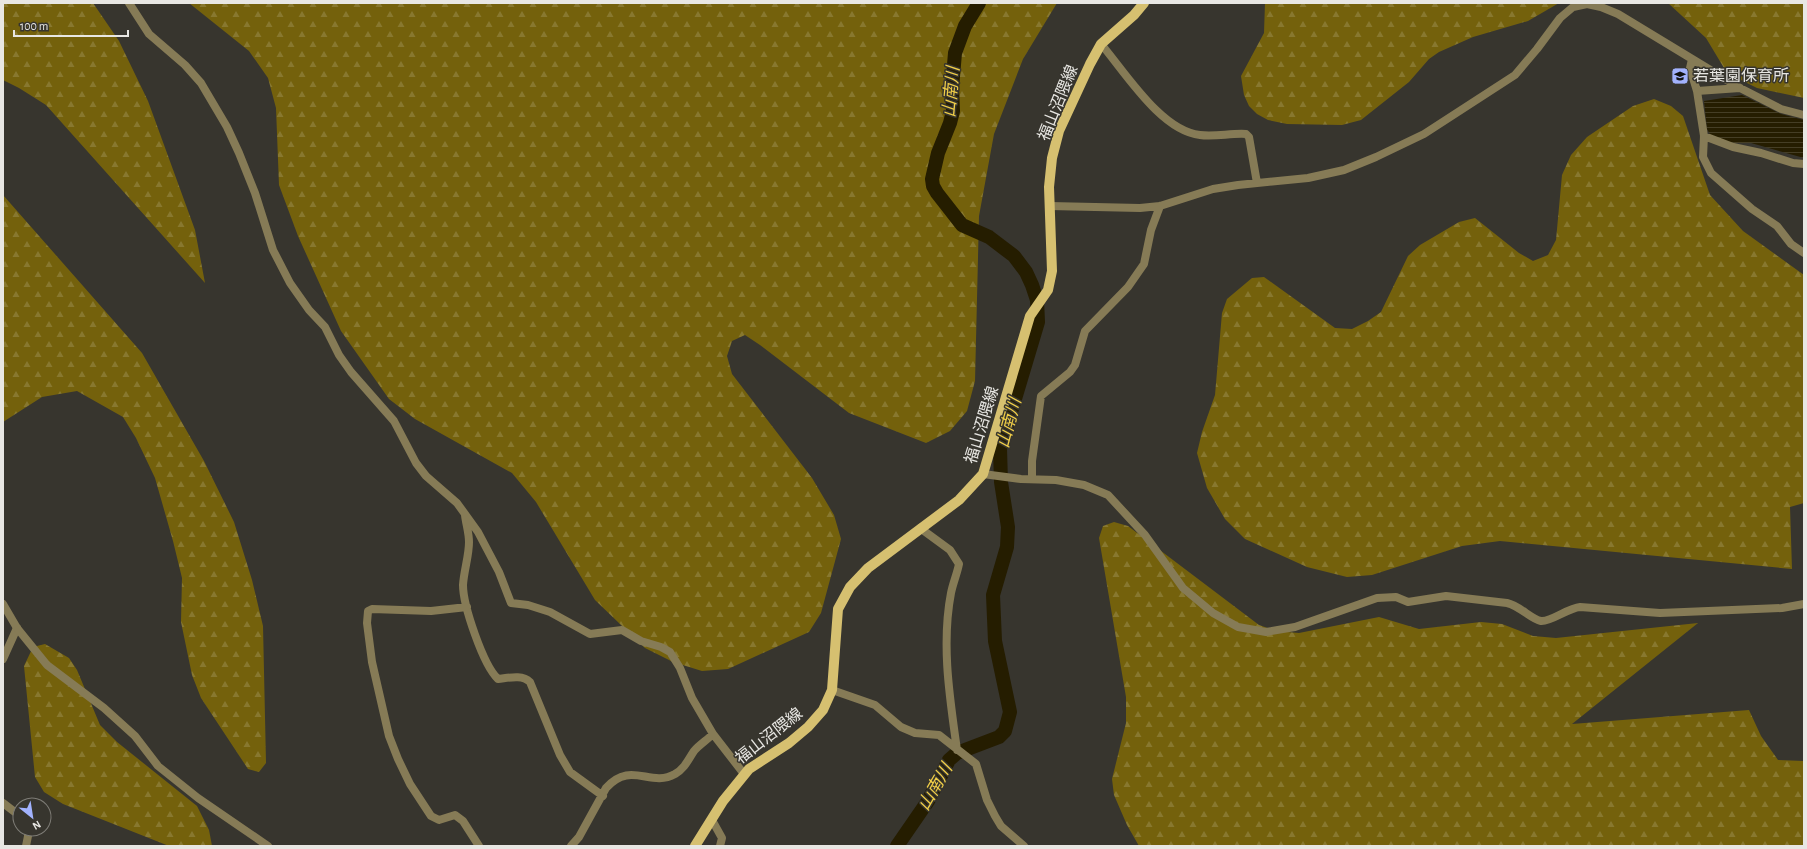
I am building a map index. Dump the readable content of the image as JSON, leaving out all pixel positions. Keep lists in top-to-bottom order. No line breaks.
{"streets":{"main road":["福山沼隈線"]},"water":["山南川"],"places":{"school or university":["若葉園保育所"]},"scale_bar":"100 m","north":"bottom right"}
